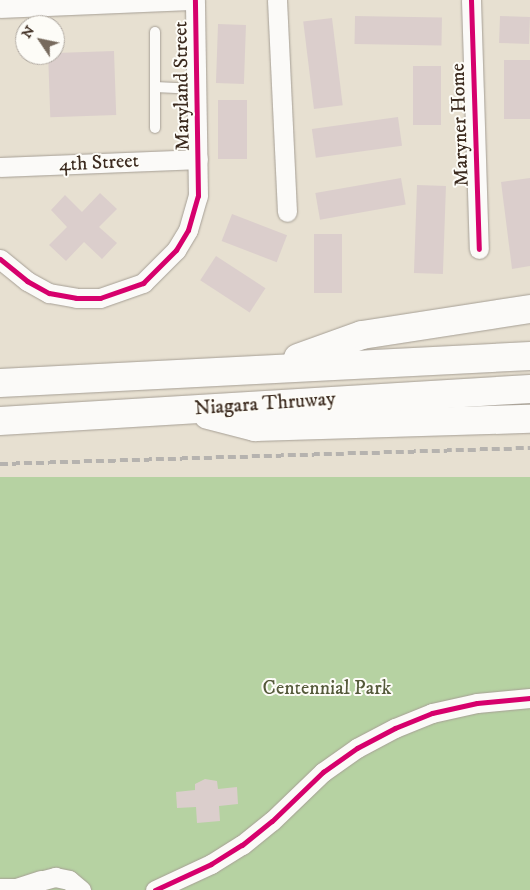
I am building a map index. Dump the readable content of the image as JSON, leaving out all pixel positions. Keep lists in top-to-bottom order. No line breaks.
{"streets":{"highway":["Niagara Thruway"],"street":["Maryland Street","Maryner Home","4th Street"]},"crossings":[["Maryland Street","4th Street"]],"parks":["Centennial Park"],"north":"top left"}
